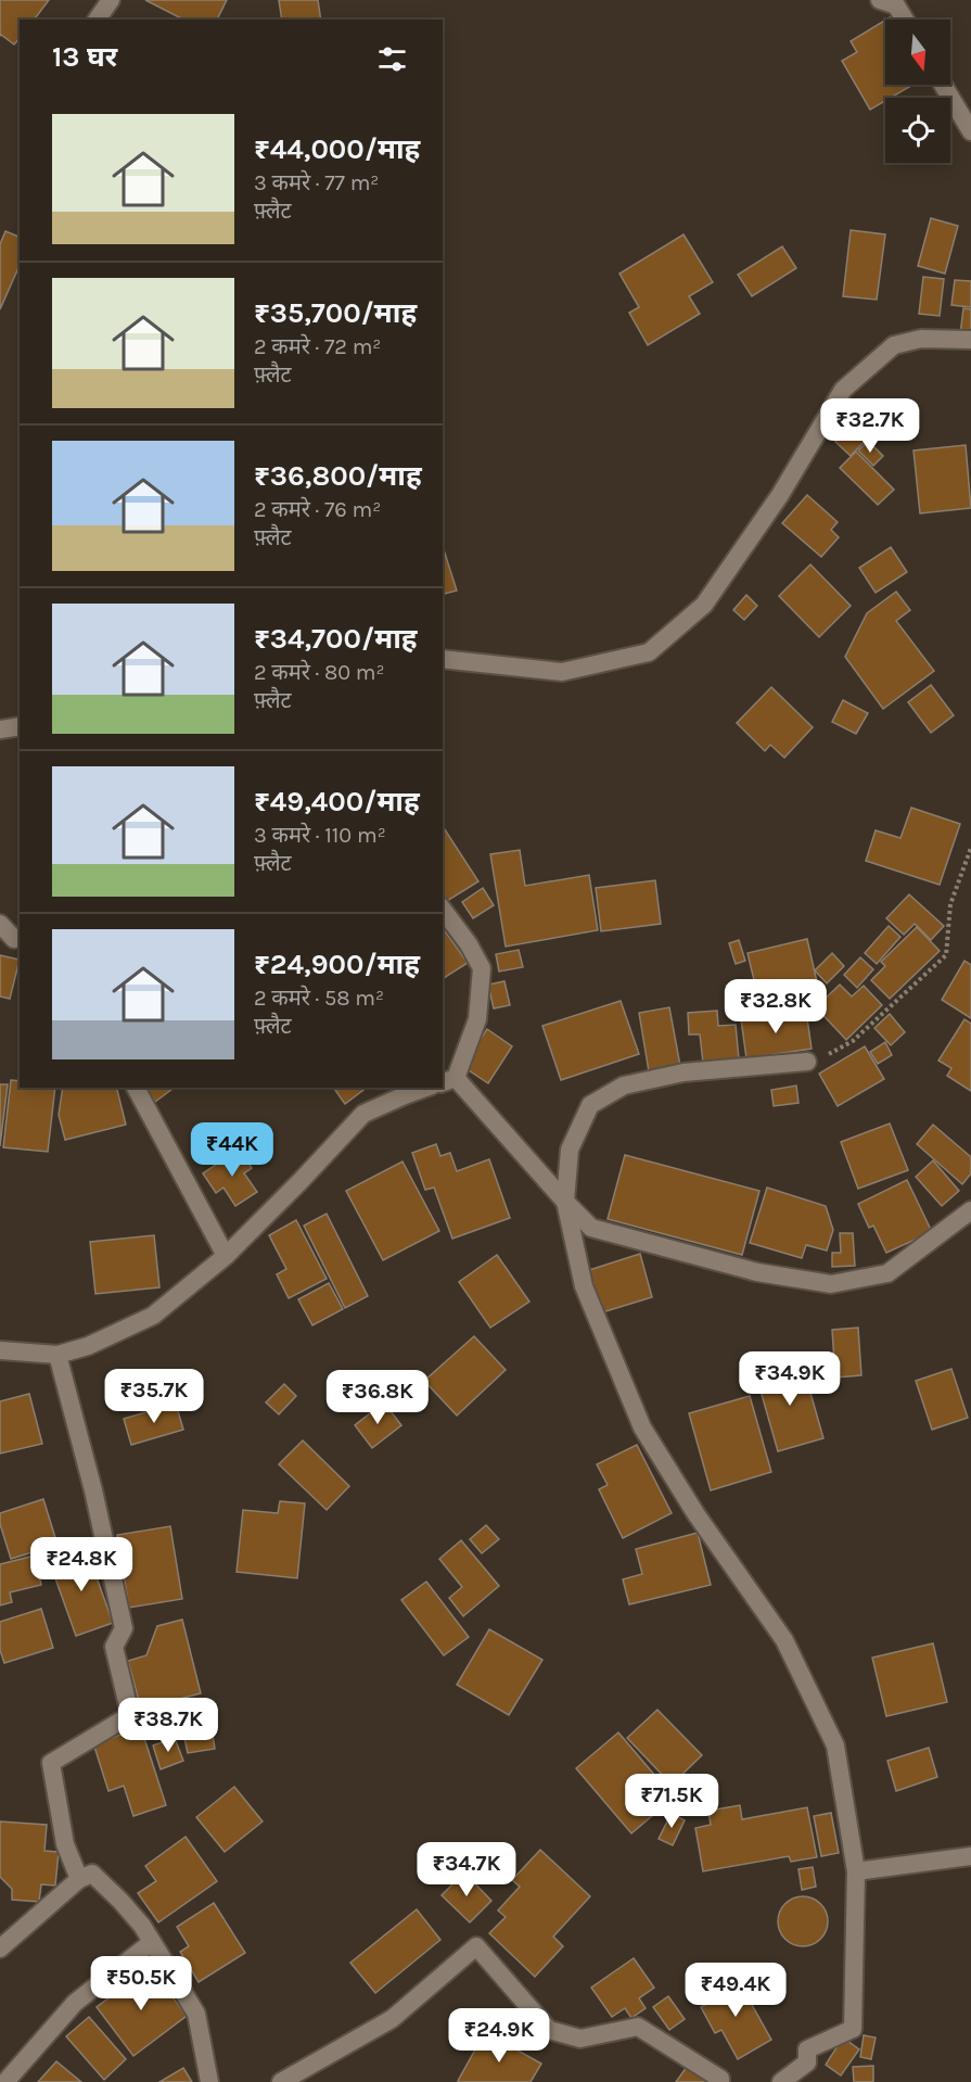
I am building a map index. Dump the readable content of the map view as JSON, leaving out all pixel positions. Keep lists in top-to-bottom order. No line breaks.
{"north":"bottom","page":{"heading":"13 घर","list":[{"name":"₹44,000/माह","note":"3 कमरे · 77 m² · फ़्लैट"},{"name":"₹35,700/माह","note":"2 कमरे · 72 m² · फ़्लैट"},{"name":"₹36,800/माह","note":"2 कमरे · 76 m² · फ़्लैट"},{"name":"₹34,700/माह","note":"2 कमरे · 80 m² · फ़्लैट"},{"name":"₹49,400/माह","note":"3 कमरे · 110 m² · फ़्लैट"},{"name":"₹24,900/माह","note":"2 कमरे · 58 m² · फ़्लैट"}],"price":["₹32.7K","₹32.8K","₹44K","₹34.9K","₹35.7K","₹36.8K","₹24.8K","₹38.7K","₹71.5K","₹34.7K","₹50.5K","₹49.4K","₹24.9K"]}}
